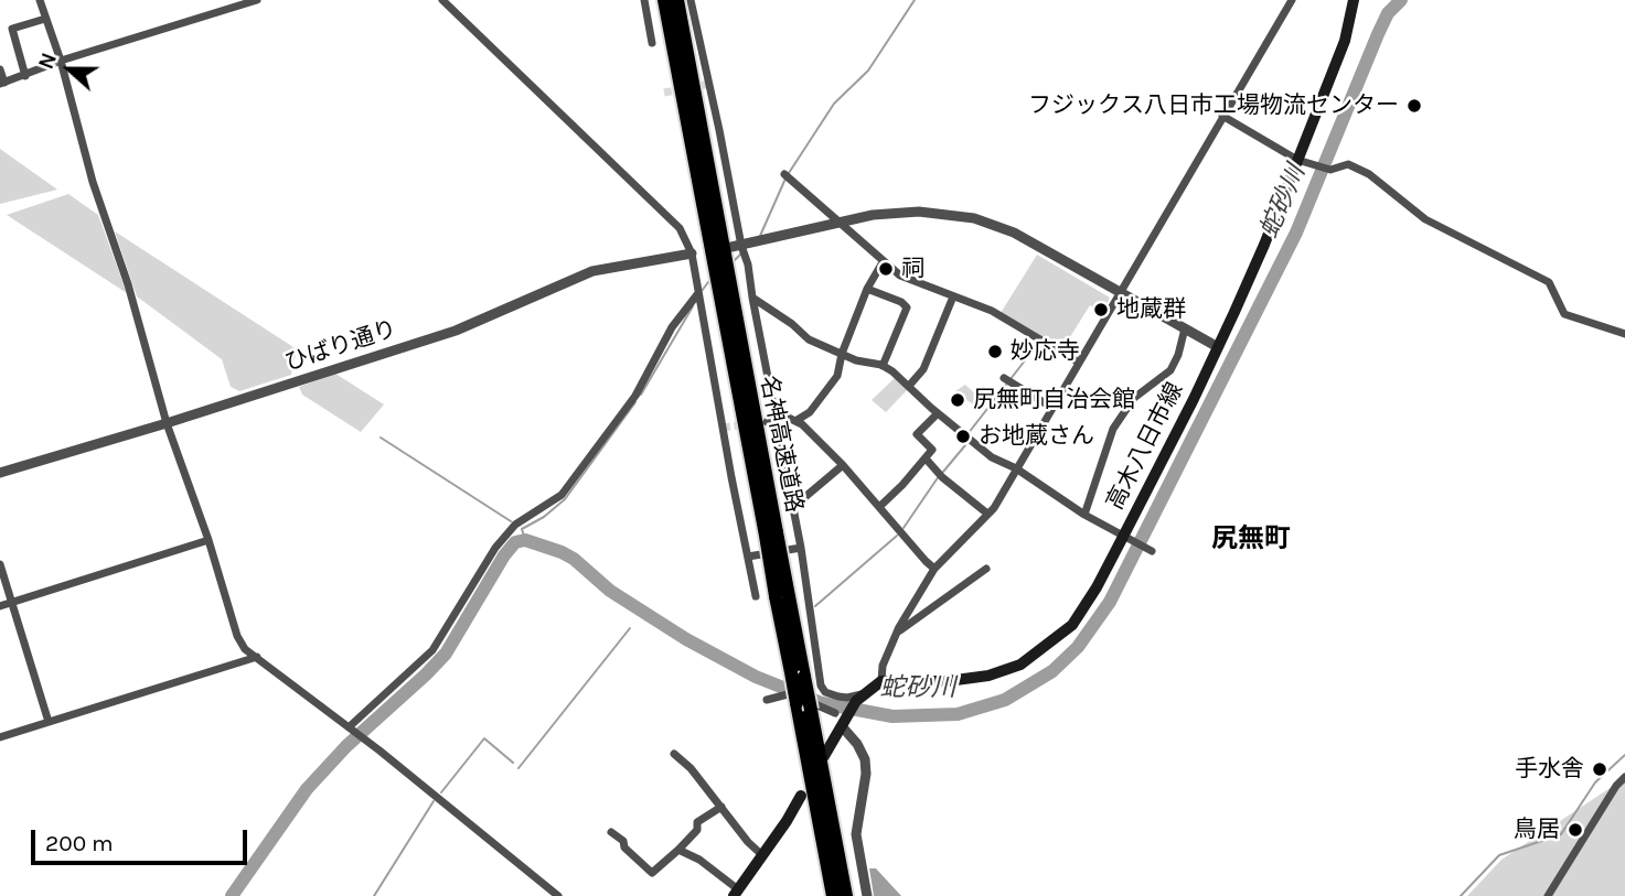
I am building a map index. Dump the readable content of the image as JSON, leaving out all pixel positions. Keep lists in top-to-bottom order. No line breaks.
{"streets":{"highway":["名神高速道路"],"main road":["高木八日市線"],"street":["ひばり通り"]},"districts":["尻無町"],"water":["蛇砂川"],"places":["フジックス八日市工場物流センター","祠","地蔵群","妙応寺","尻無町自治会館","お地蔵さん","手水舎","鳥居"],"scale_bar":"200 m","north":"left"}
